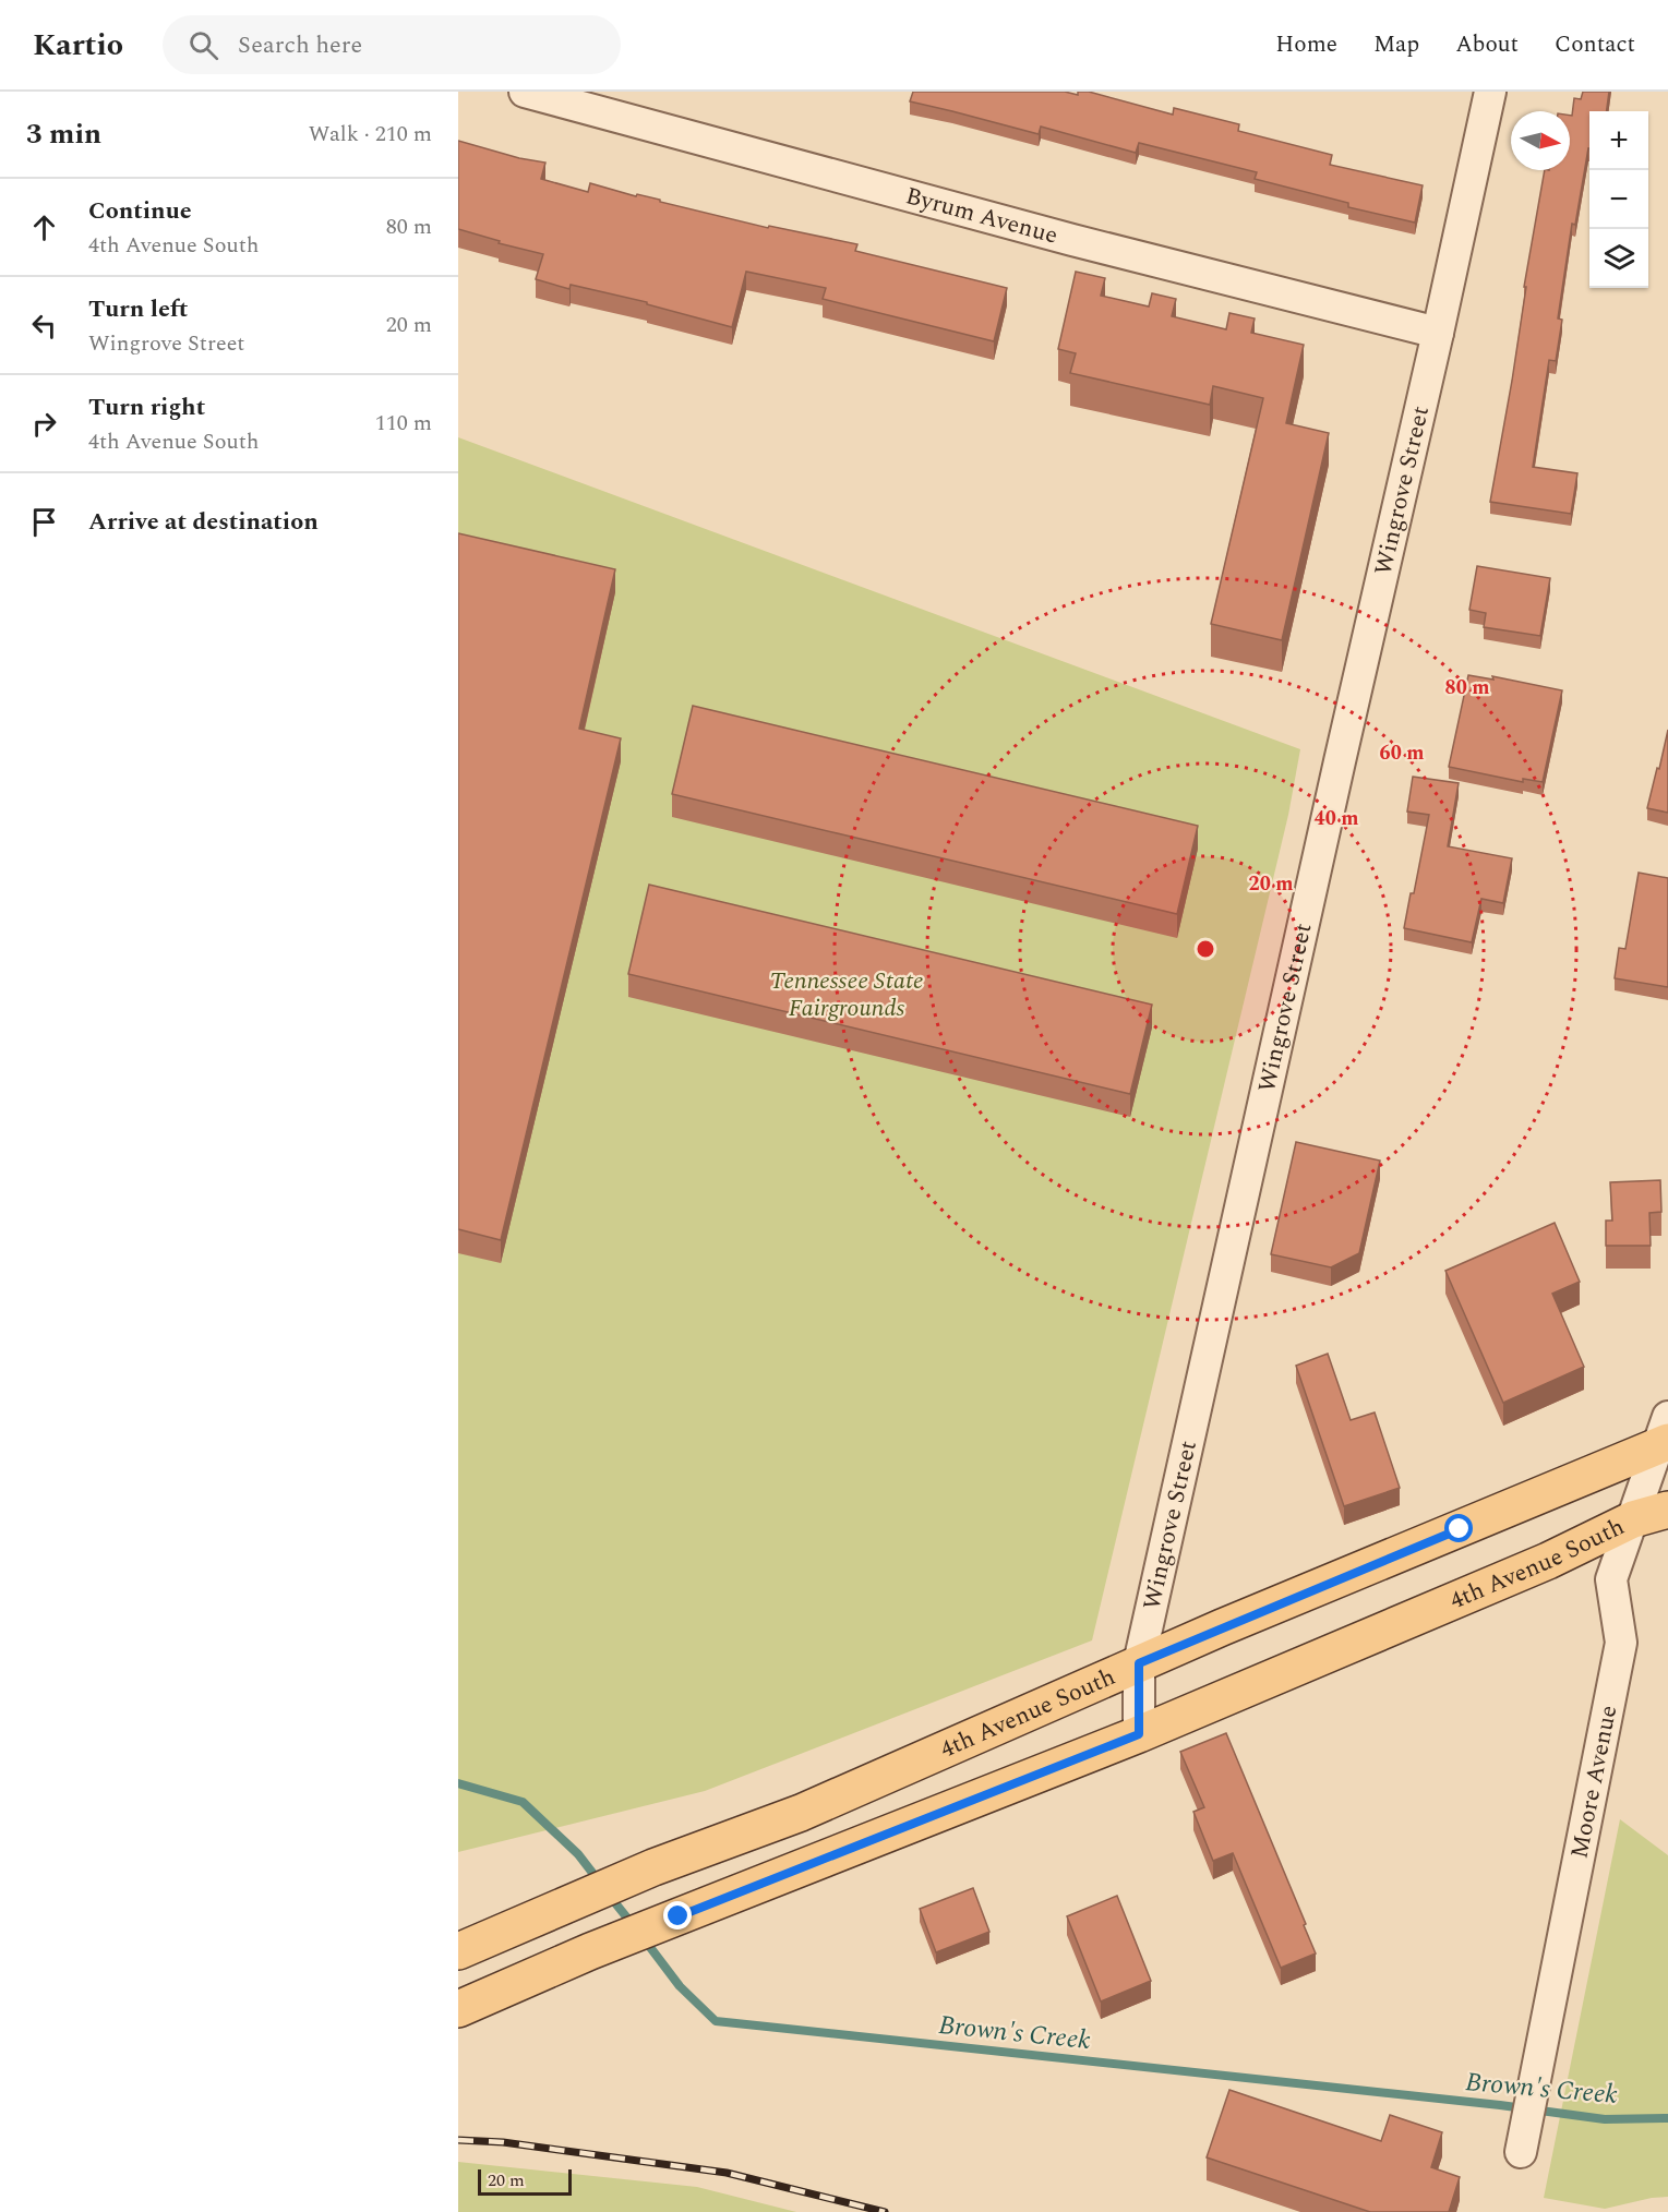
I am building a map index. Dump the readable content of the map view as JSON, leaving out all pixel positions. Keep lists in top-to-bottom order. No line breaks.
{"streets":{"main road":["4th Avenue South"],"street":["Byrum Avenue","Wingrove Street","Moore Avenue"]},"crossings":[["Byrum Avenue","Wingrove Street"],["Wingrove Street","4th Avenue South"],["4th Avenue South","Moore Avenue"]],"water":["Brown's Creek"],"parks":["Tennessee State Fairgrounds"],"scale_bar":"20 m","north":"right","page":{"header":"Kartio","search":"Search here","nav":["Home","Map","About","Contact"],"heading":["3 min","Walk · 210 m"],"map_buttons":["+","−"],"list":[["Continue","4th Avenue South","80 m"],["Turn left","Wingrove Street","20 m"],["Turn right","4th Avenue South","110 m"],"Arrive at destination"],"scale":"20 m"},"rings":["80 m","60 m","40 m","20 m"]}
